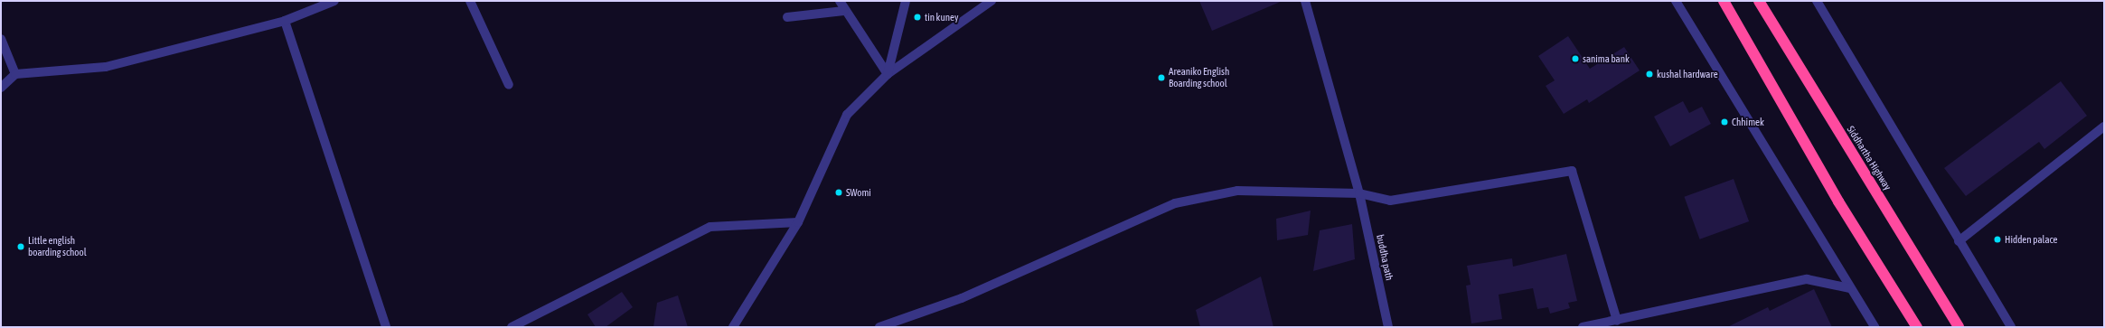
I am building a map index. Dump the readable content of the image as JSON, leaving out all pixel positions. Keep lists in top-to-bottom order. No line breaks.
{"streets":{"highway":["Siddhartha Highway"],"street":["buddha path"]},"places":["tin kuney","sanima bank","kushal hardware","Areaniko English Boarding school","Chhimek","SWomi","Hidden palace","Little english boarding school"]}
